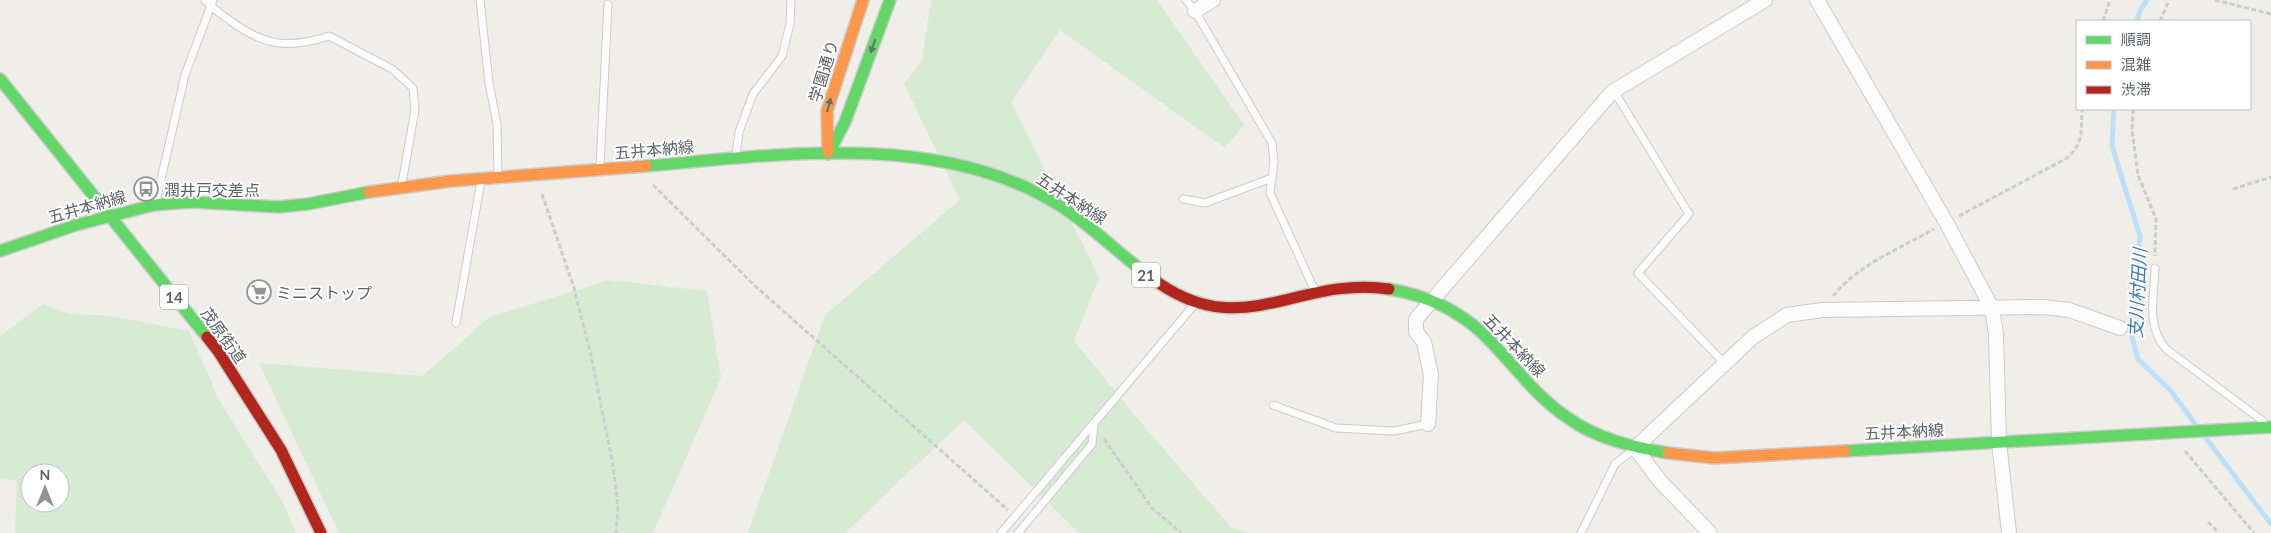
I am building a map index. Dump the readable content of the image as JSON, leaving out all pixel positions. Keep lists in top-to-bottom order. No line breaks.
{"streets":{"main road":["学園通り","五井本納線","21","14","茂原街道"]},"crossings":[["学園通り","五井本納線"],["五井本納線","茂原街道"]],"water":["支川村田川"],"places":{"bus stop":["潤井戸交差点"],"supermarket":["ミニストップ"]},"legend":["順調","混雑","渋滞"],"north":"top"}
